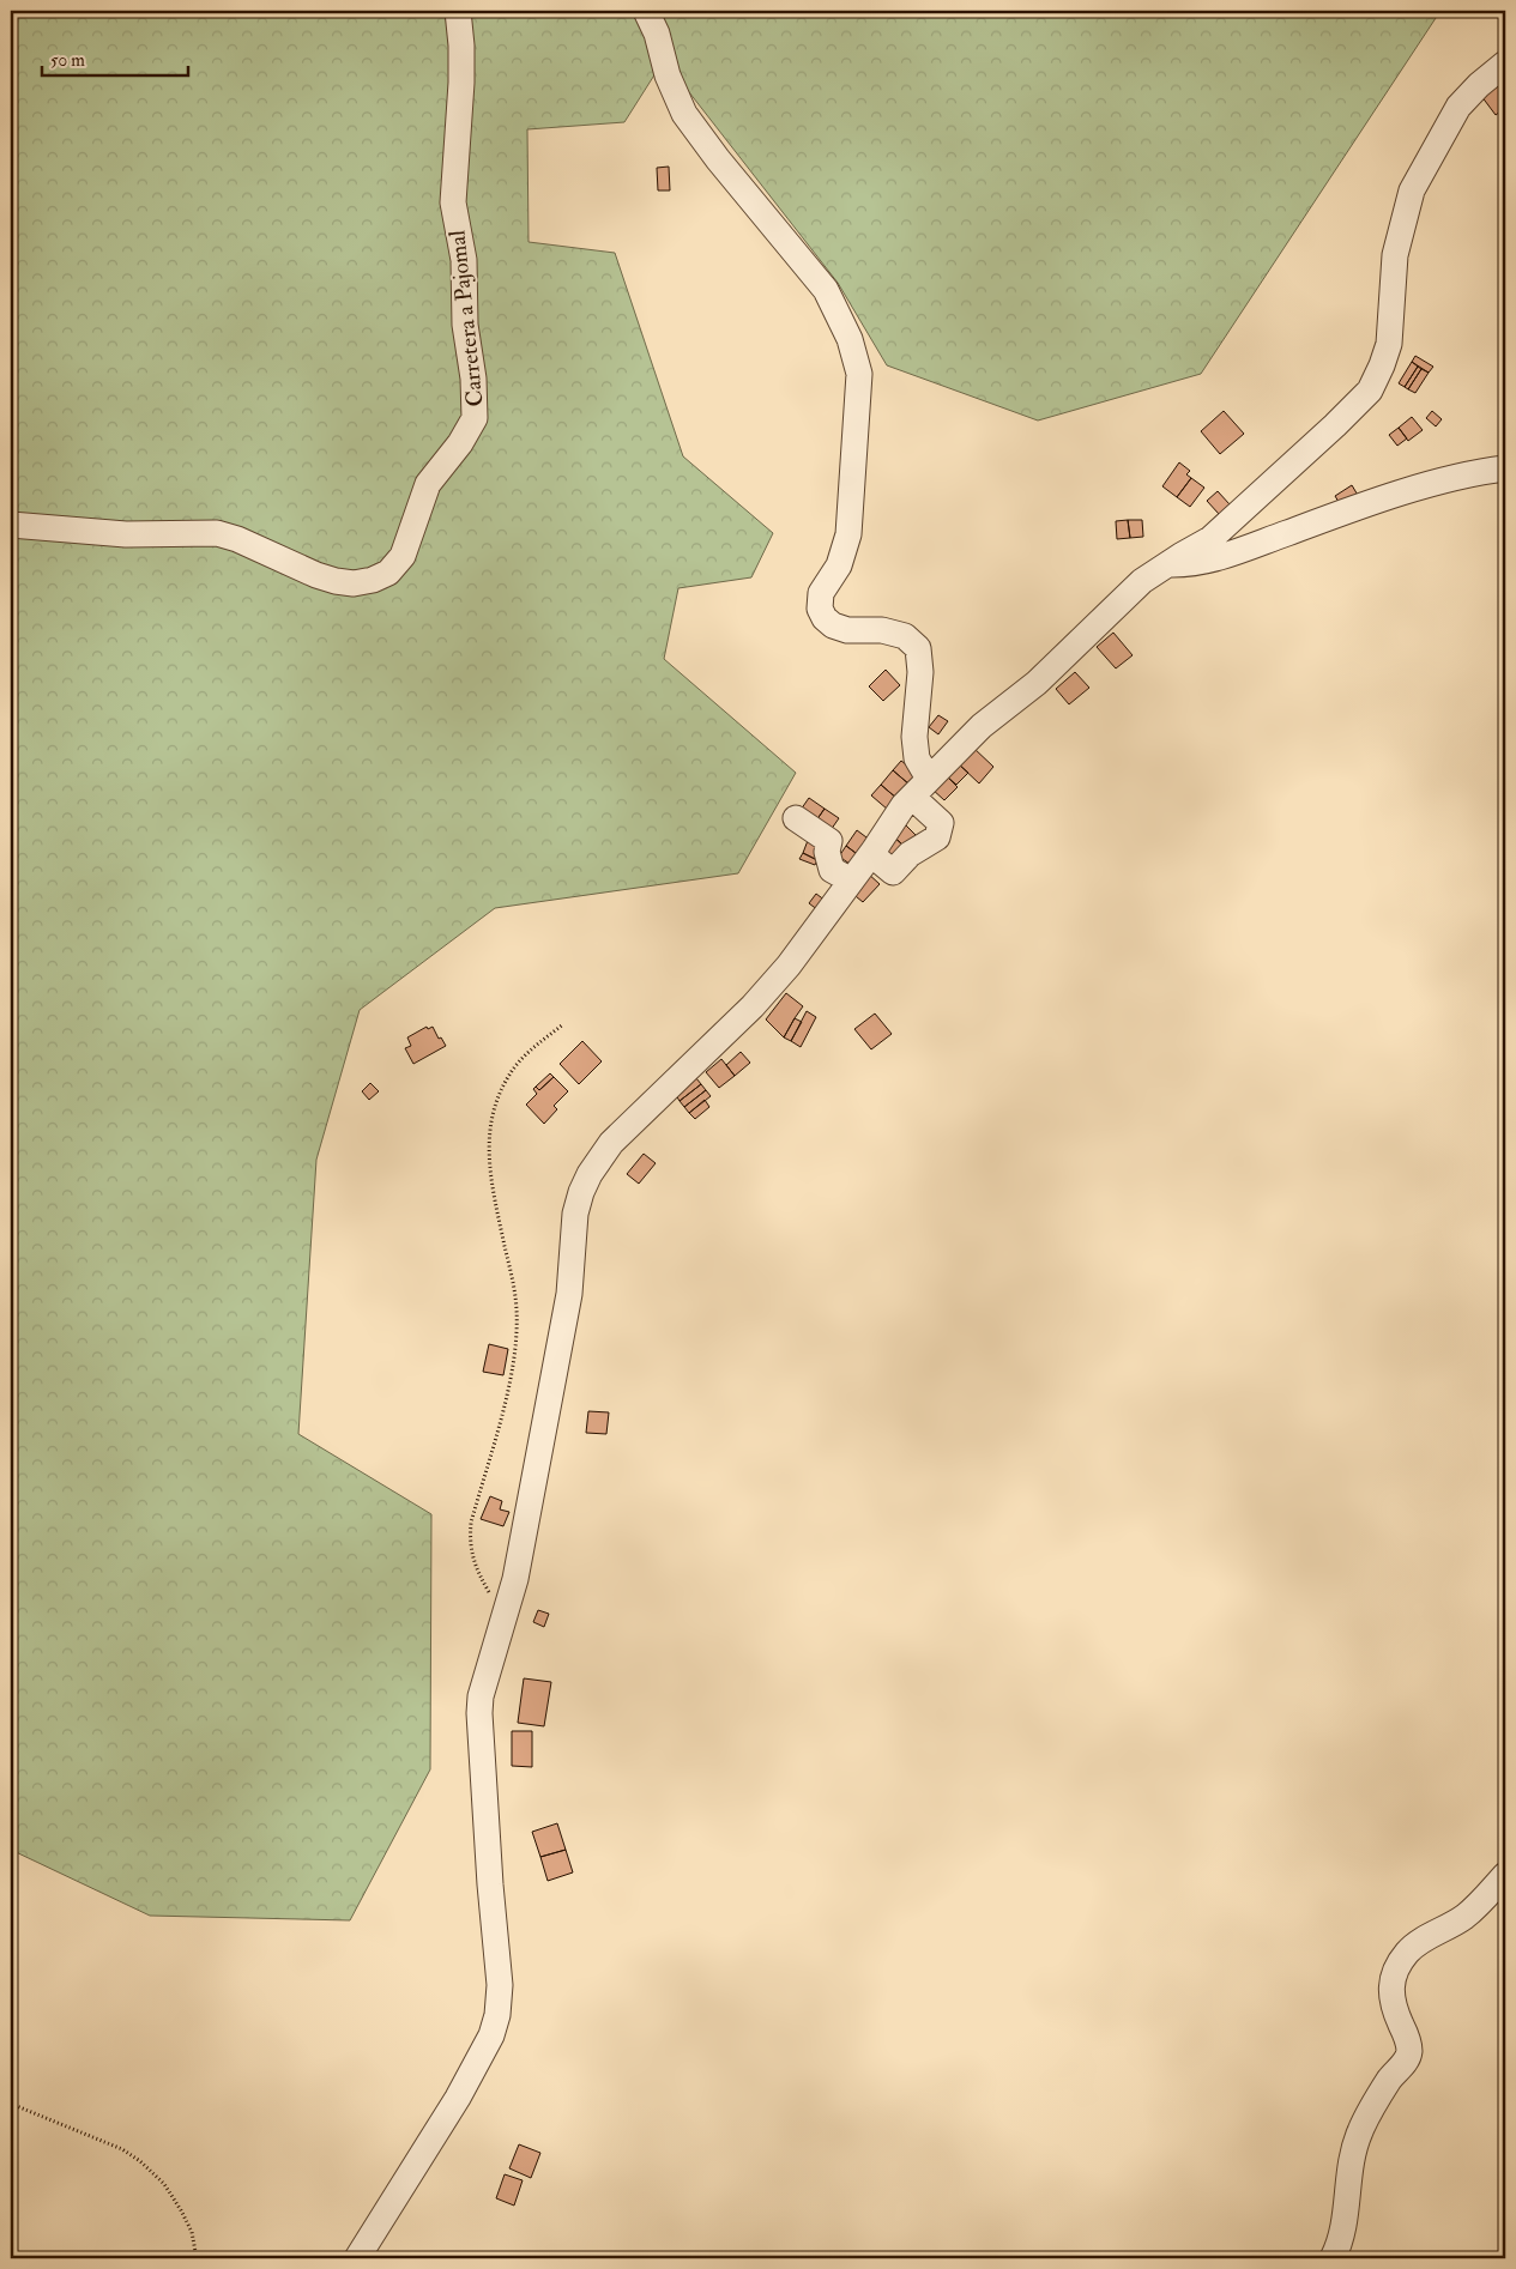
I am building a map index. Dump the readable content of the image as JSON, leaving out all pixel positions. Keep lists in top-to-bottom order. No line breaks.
{"streets":{"street":["Carretera a Pajomal"]},"scale_bar":"50 m"}
